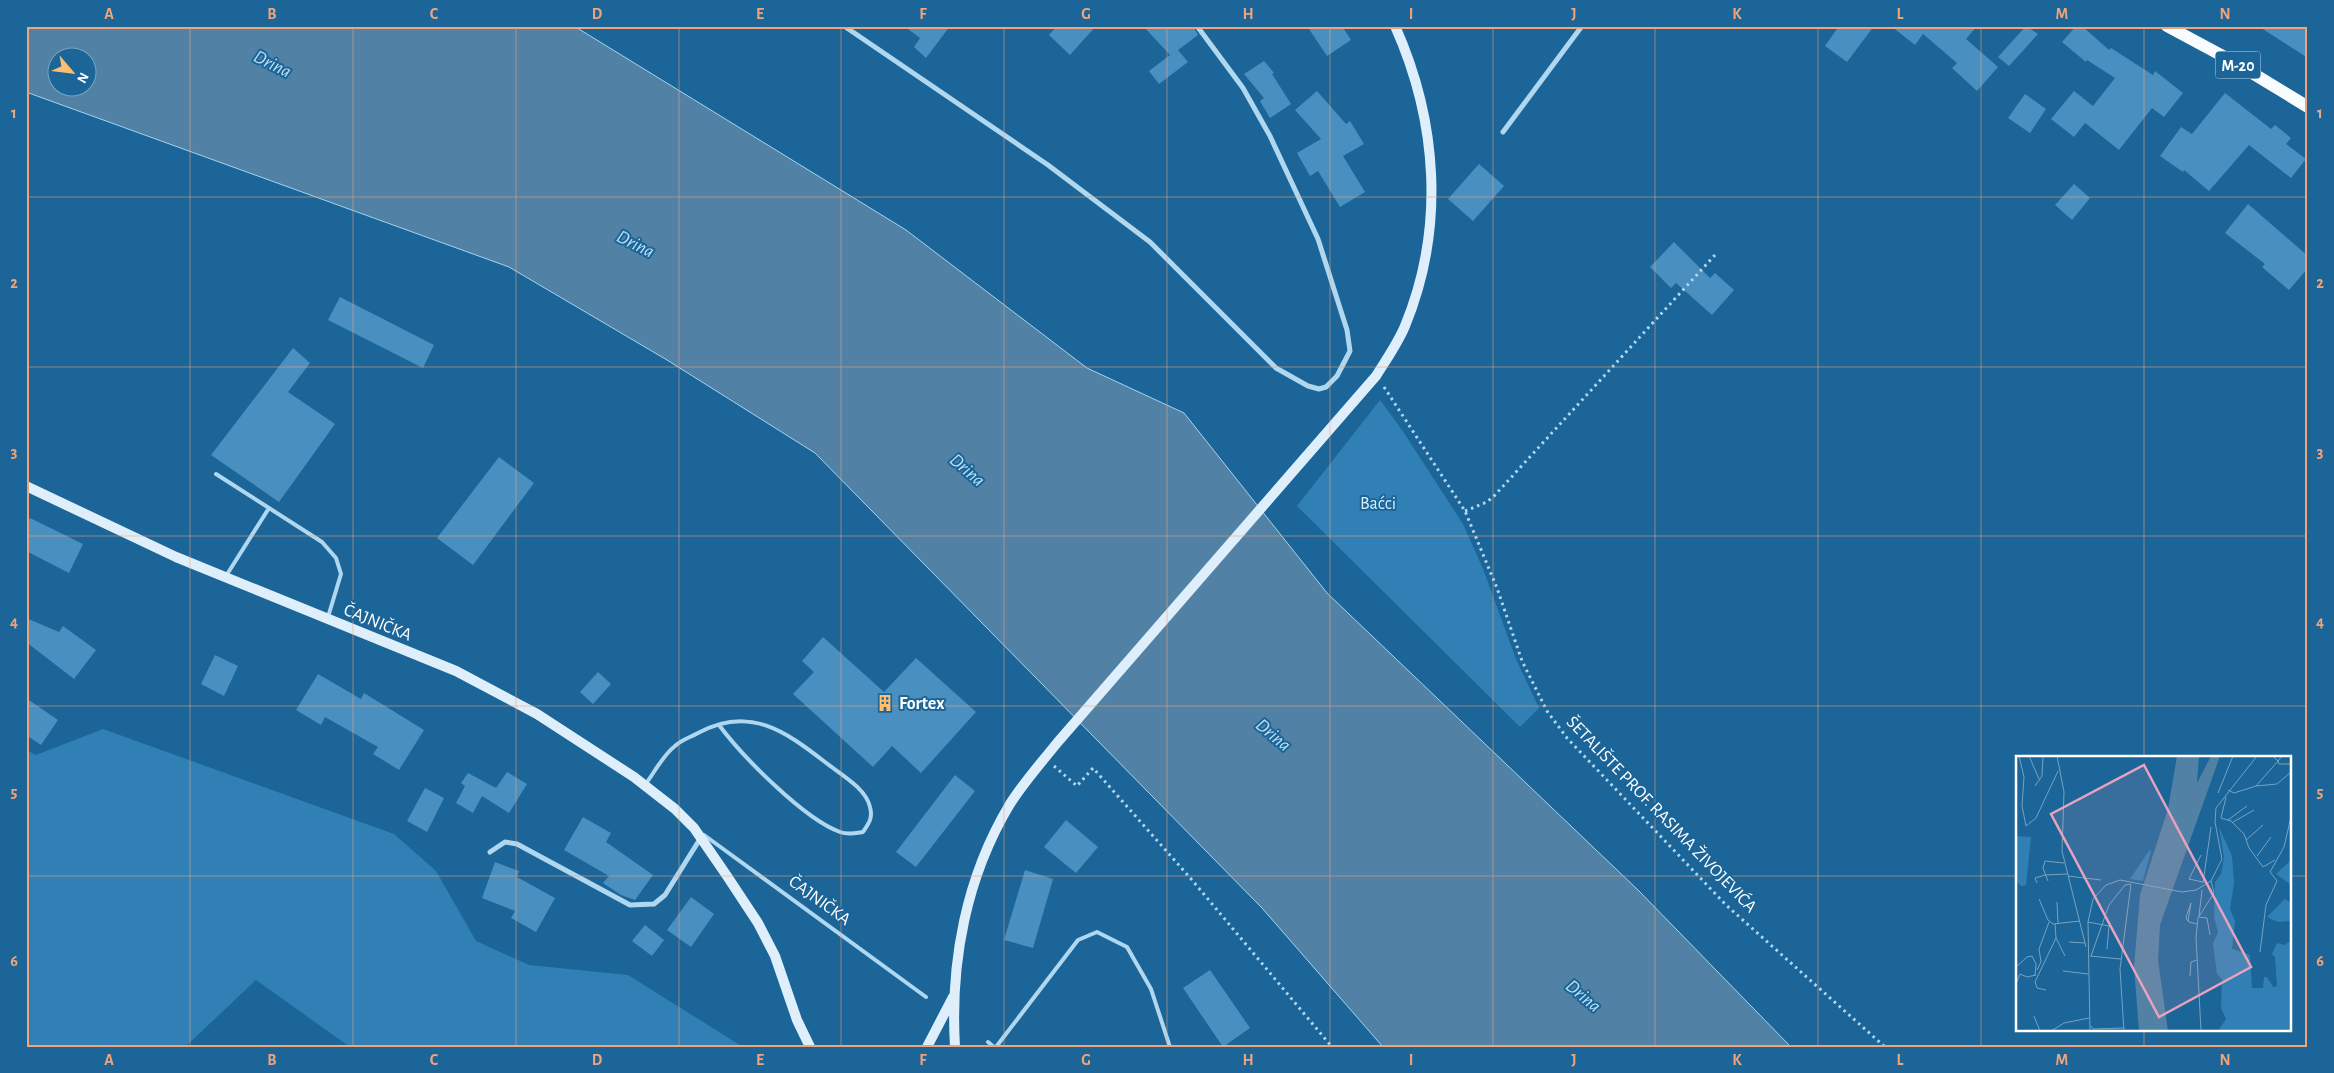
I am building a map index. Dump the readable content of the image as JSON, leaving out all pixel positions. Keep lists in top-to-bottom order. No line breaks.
{"streets":{"main road":["M-20","ČAJNIČKA"],"path":["ŠETALIŠTE PROF. RASIMA ŽIVOJEVIĆA"]},"water":["Drina"],"parks":["Baćci"],"places":{"building":["Fortex"]},"north":"bottom right","grid":{"columns":["A","B","C","D","E","F","G","H","I","J","K","L","M","N"],"rows":["1","2","3","4","5","6"]}}
